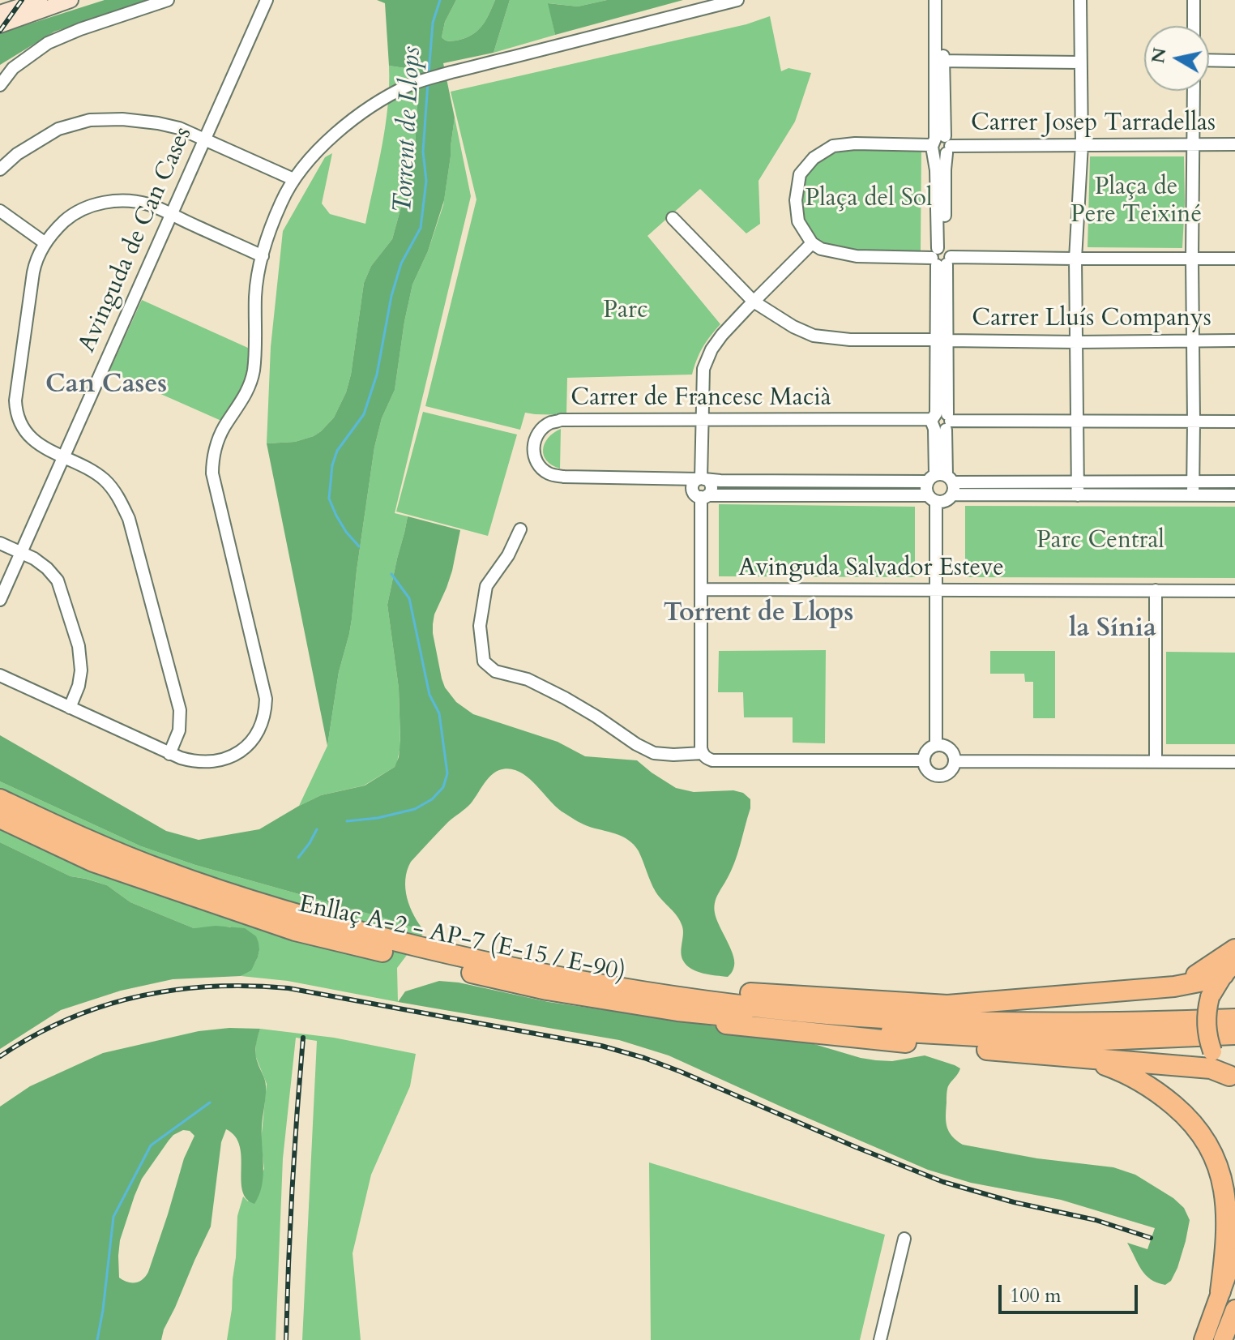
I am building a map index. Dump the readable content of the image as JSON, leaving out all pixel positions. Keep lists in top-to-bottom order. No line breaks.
{"streets":{"highway":["Enllaç A-2 - AP-7 (E-15 / E-90)"],"street":["Carrer Josep Tarradellas","Avinguda de Can Cases","Carrer Lluís Companys","Carrer de Francesc Macià","Avinguda Salvador Esteve"]},"districts":["Can Cases","Torrent de Llops","la Sínia"],"water":["Torrent de Llops"],"parks":["Plaça de Pere Teixiné","Plaça del Sol","Parc","Parc Central"],"scale_bar":"100 m","north":"left"}
